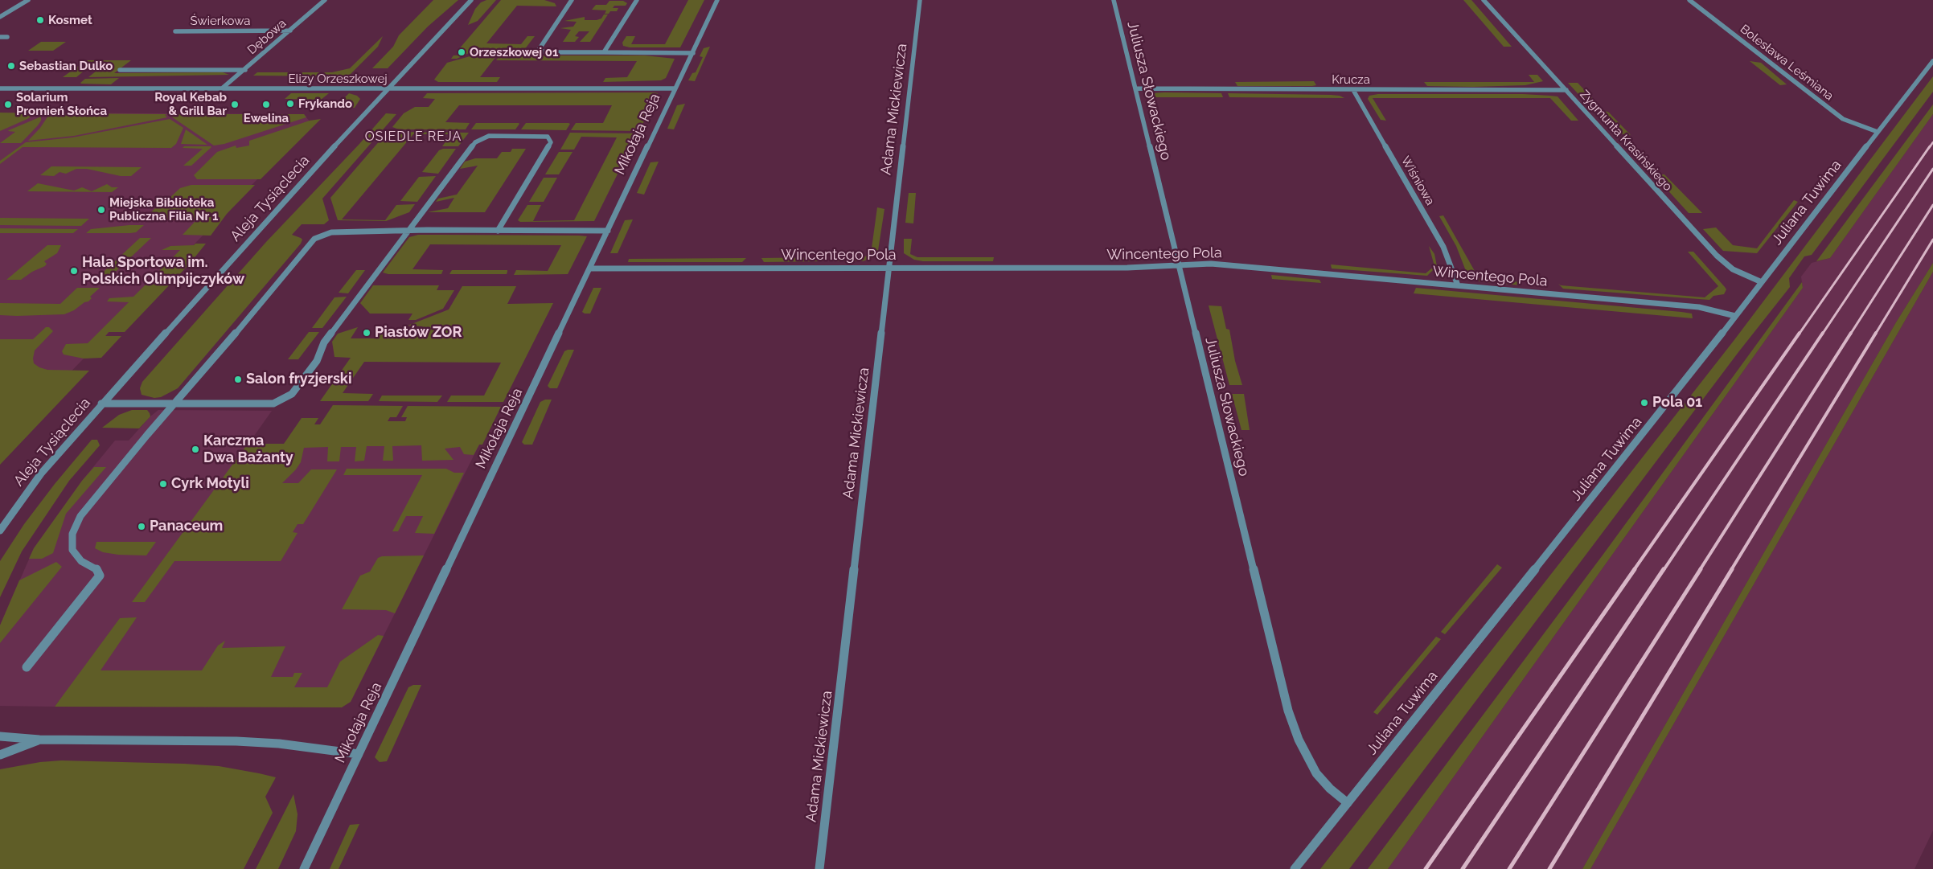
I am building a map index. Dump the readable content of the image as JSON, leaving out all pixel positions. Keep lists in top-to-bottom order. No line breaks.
{"streets":{"street":["Świerkowa","Dębowa","Bolesława Leśmiana","Elizy Orzeszkowej","Krucza","Juliusza Słowackiego","Adama Mickiewicza","Mikołaja Reja","Zygmunta Krasińskiego","Wiśniowa","Aleja Tysiąclecia","Juliana Tuwima","Wincentego Pola"]},"crossings":[["Świerkowa","Dębowa"],["Dębowa","Elizy Orzeszkowej"],["Bolesława Leśmiana","Juliana Tuwima"],["Elizy Orzeszkowej","Mikołaja Reja"],["Elizy Orzeszkowej","Aleja Tysiąclecia"],["Krucza","Juliusza Słowackiego"],["Krucza","Zygmunta Krasińskiego"],["Krucza","Wiśniowa"],["Juliusza Słowackiego","Juliana Tuwima"],["Juliusza Słowackiego","Wincentego Pola"],["Adama Mickiewicza","Wincentego Pola"],["Mikołaja Reja","Wincentego Pola"],["Zygmunta Krasińskiego","Juliana Tuwima"],["Wiśniowa","Wincentego Pola"],["Juliana Tuwima","Wincentego Pola"]],"districts":["OSIEDLE REJA"],"places":["Kosmet","Orzeszkowej 01","Sebastian Dulko","Frykando","Solarium Promień Słońca","Royal Kebab & Grill Bar","Ewelina","Miejska Biblioteka Publiczna Filia Nr 1","Hala Sportowa im. Polskich Olimpijczyków","Piastów ZOR","Salon fryzjerski","Pola 01","Karczma Dwa Bażanty","Cyrk Motyli","Panaceum"]}
